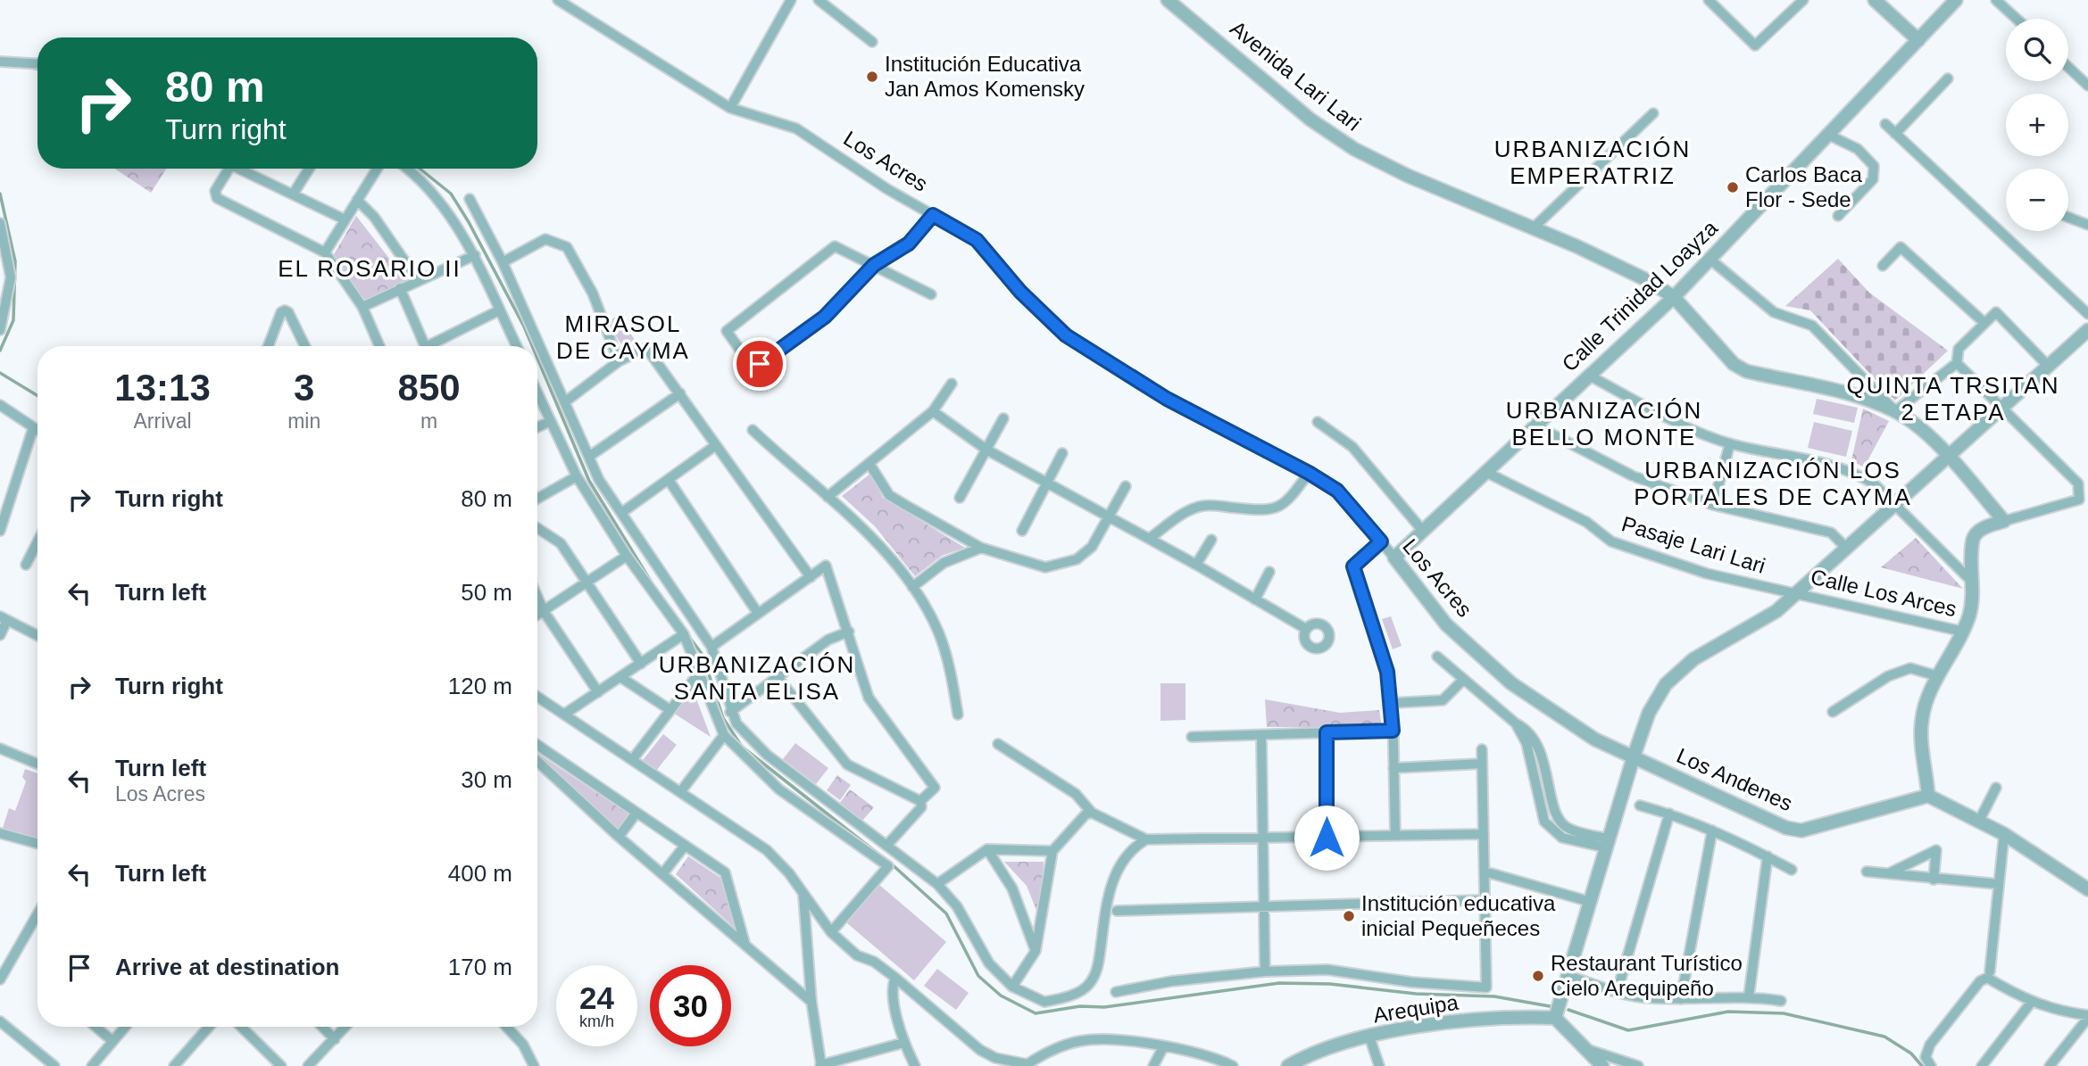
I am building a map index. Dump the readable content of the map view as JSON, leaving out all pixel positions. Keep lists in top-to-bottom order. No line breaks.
{"streets":{"street":["Avenida Lari Lari","Los Acres","Calle Trinidad Loayza","Pasaje Lari Lari","Calle Los Arces","Los Andenes","Arequipa"]},"crossings":[["Avenida Lari Lari","Calle Trinidad Loayza"],["Avenida Lari Lari","Calle Los Arces"],["Los Acres","Calle Trinidad Loayza"],["Los Acres","Los Andenes"],["Calle Trinidad Loayza","Pasaje Lari Lari"],["Pasaje Lari Lari","Calle Los Arces"],["Calle Los Arces","Los Andenes"]],"districts":["URBANIZACIÓN EMPERATRIZ","EL ROSARIO II","MIRASOL DE CAYMA","QUINTA TRSITAN 2 ETAPA","URBANIZACIÓN BELLO MONTE","URBANIZACIÓN LOS PORTALES DE CAYMA","URBANIZACIÓN SANTA ELISA"],"places":["Institución Educativa Jan Amos Komensky","Carlos Baca Flor - Sede","Institución educativa inicial Pequeñeces","Restaurant Turístico Cielo Arequipeño"],"page":{"map_buttons":["+","−"],"turn":["80 m","Turn right"],"eta":["13:13","Arrival","3","min","850","m"],"list":[{"name":"Turn right","value":"80 m"},{"name":"Turn left","value":"50 m"},{"name":"Turn right","value":"120 m"},{"name":"Turn left","note":"Los Acres","value":"30 m"},{"name":"Turn left","value":"400 m"},{"name":"Arrive at destination","value":"170 m"}],"speed":"24 km/h","limit":"30"}}
